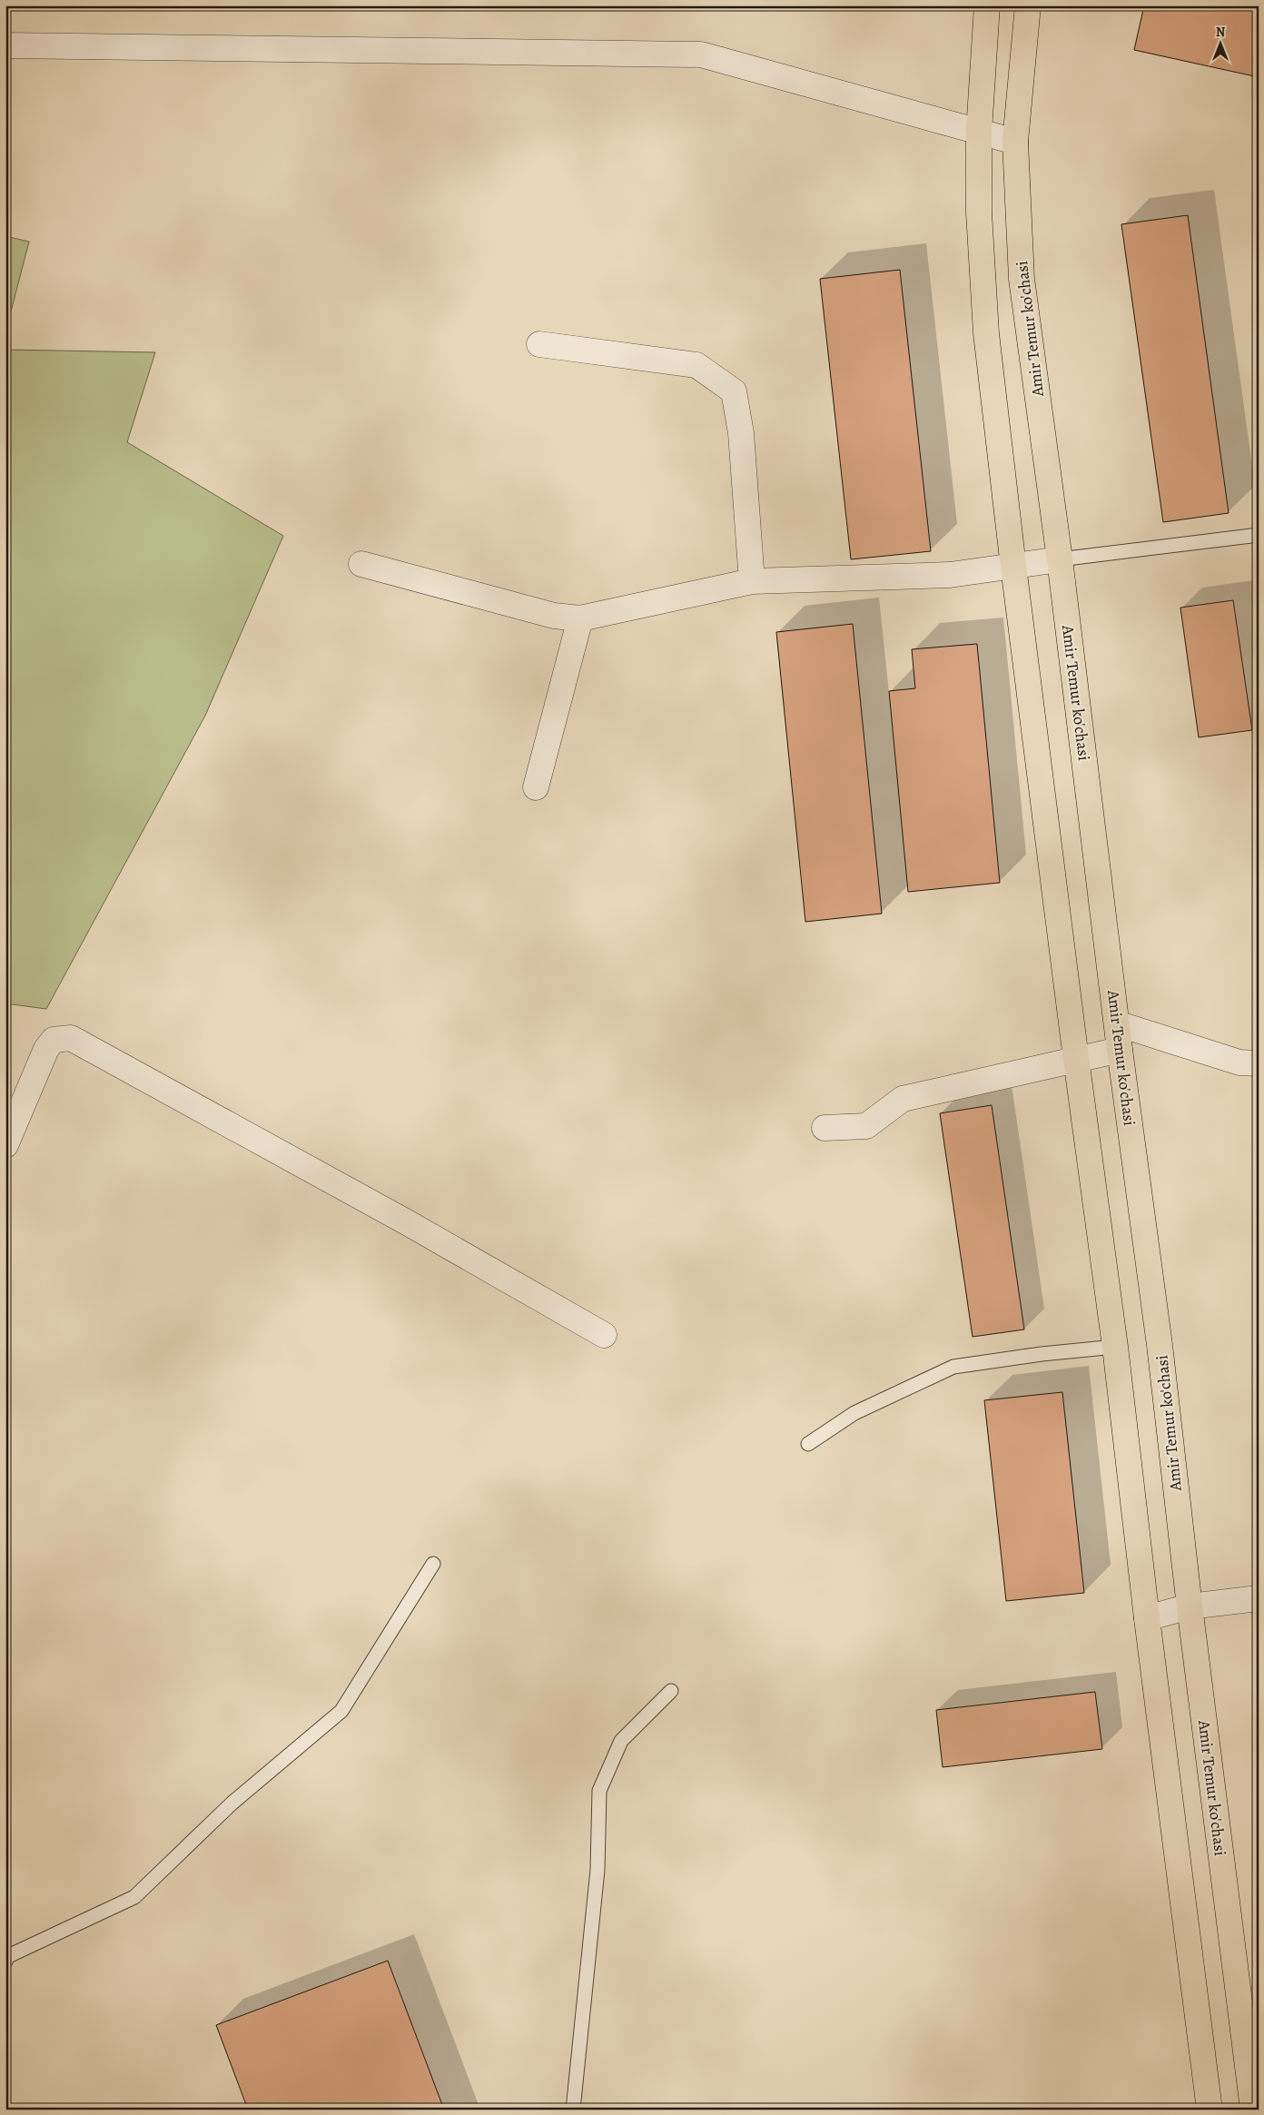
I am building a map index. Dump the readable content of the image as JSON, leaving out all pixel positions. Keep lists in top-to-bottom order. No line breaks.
{"streets":{"main road":["Amir Temur ko'chasi"]},"north":"top"}
